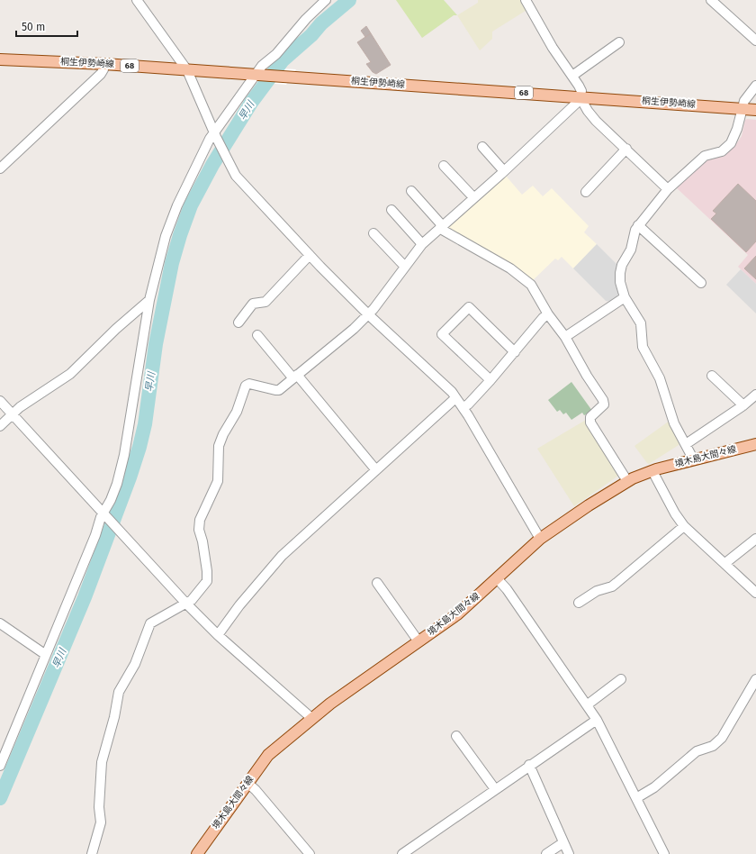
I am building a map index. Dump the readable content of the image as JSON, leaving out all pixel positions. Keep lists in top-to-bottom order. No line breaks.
{"streets":{"main road":["桐生伊勢崎線","68","境木島大間々線"]},"water":["早川"],"scale_bar":"50 m"}
